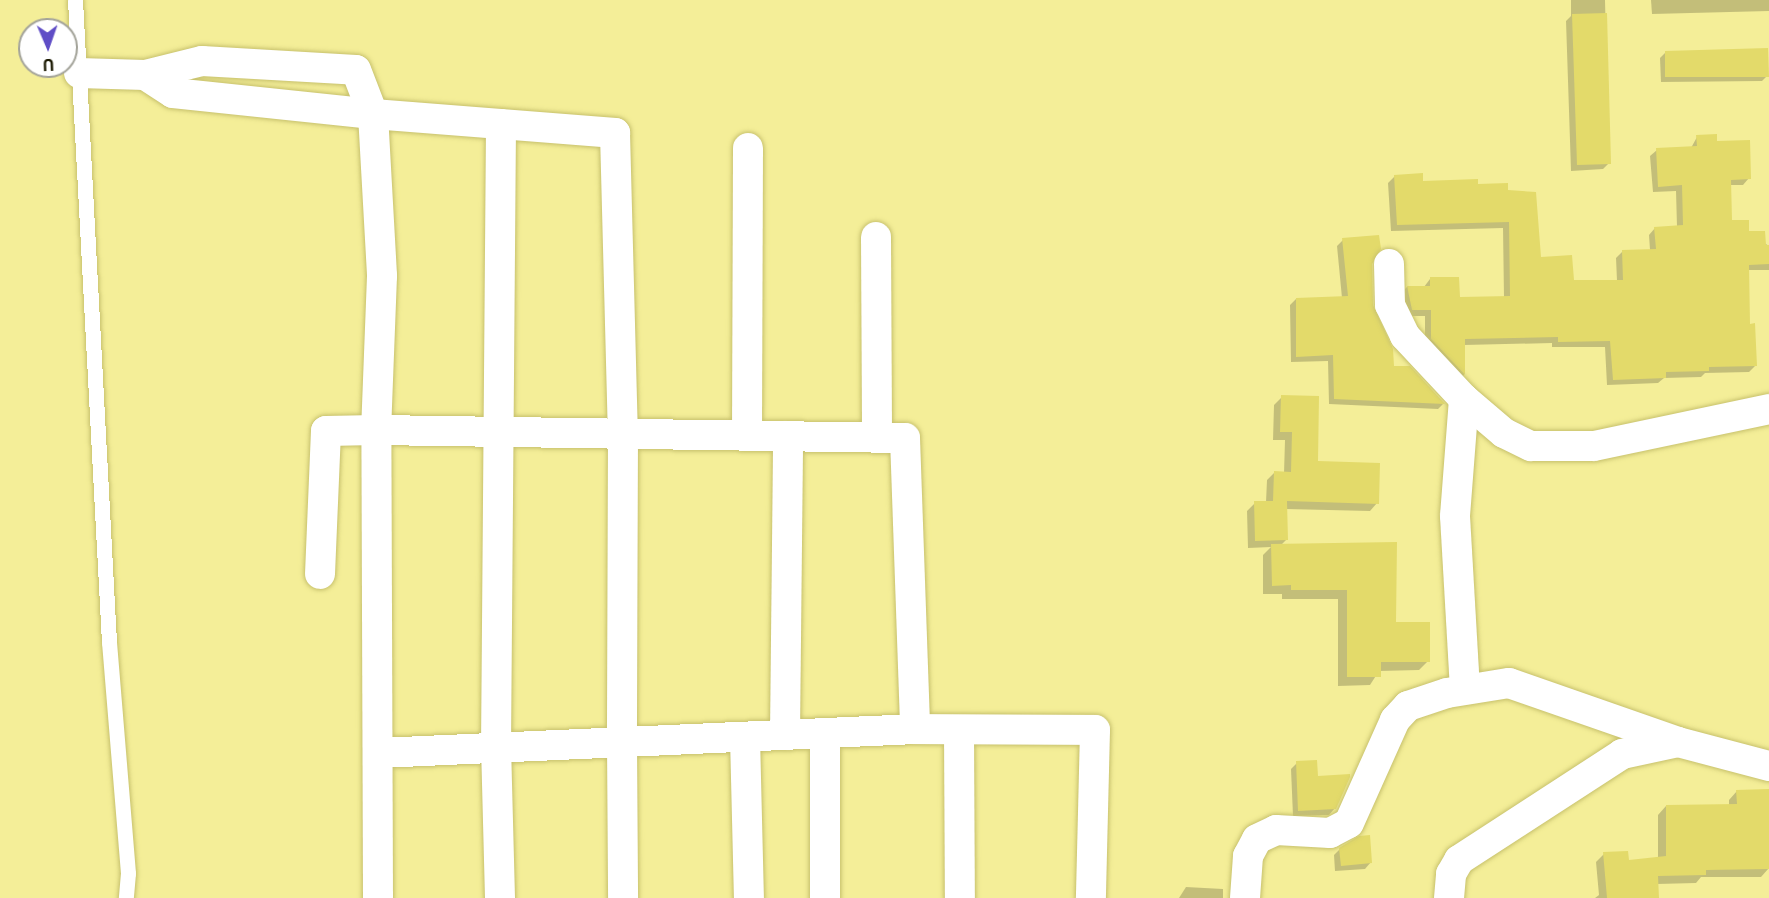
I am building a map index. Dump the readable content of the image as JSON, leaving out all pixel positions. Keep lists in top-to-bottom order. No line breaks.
{"north":"bottom"}
